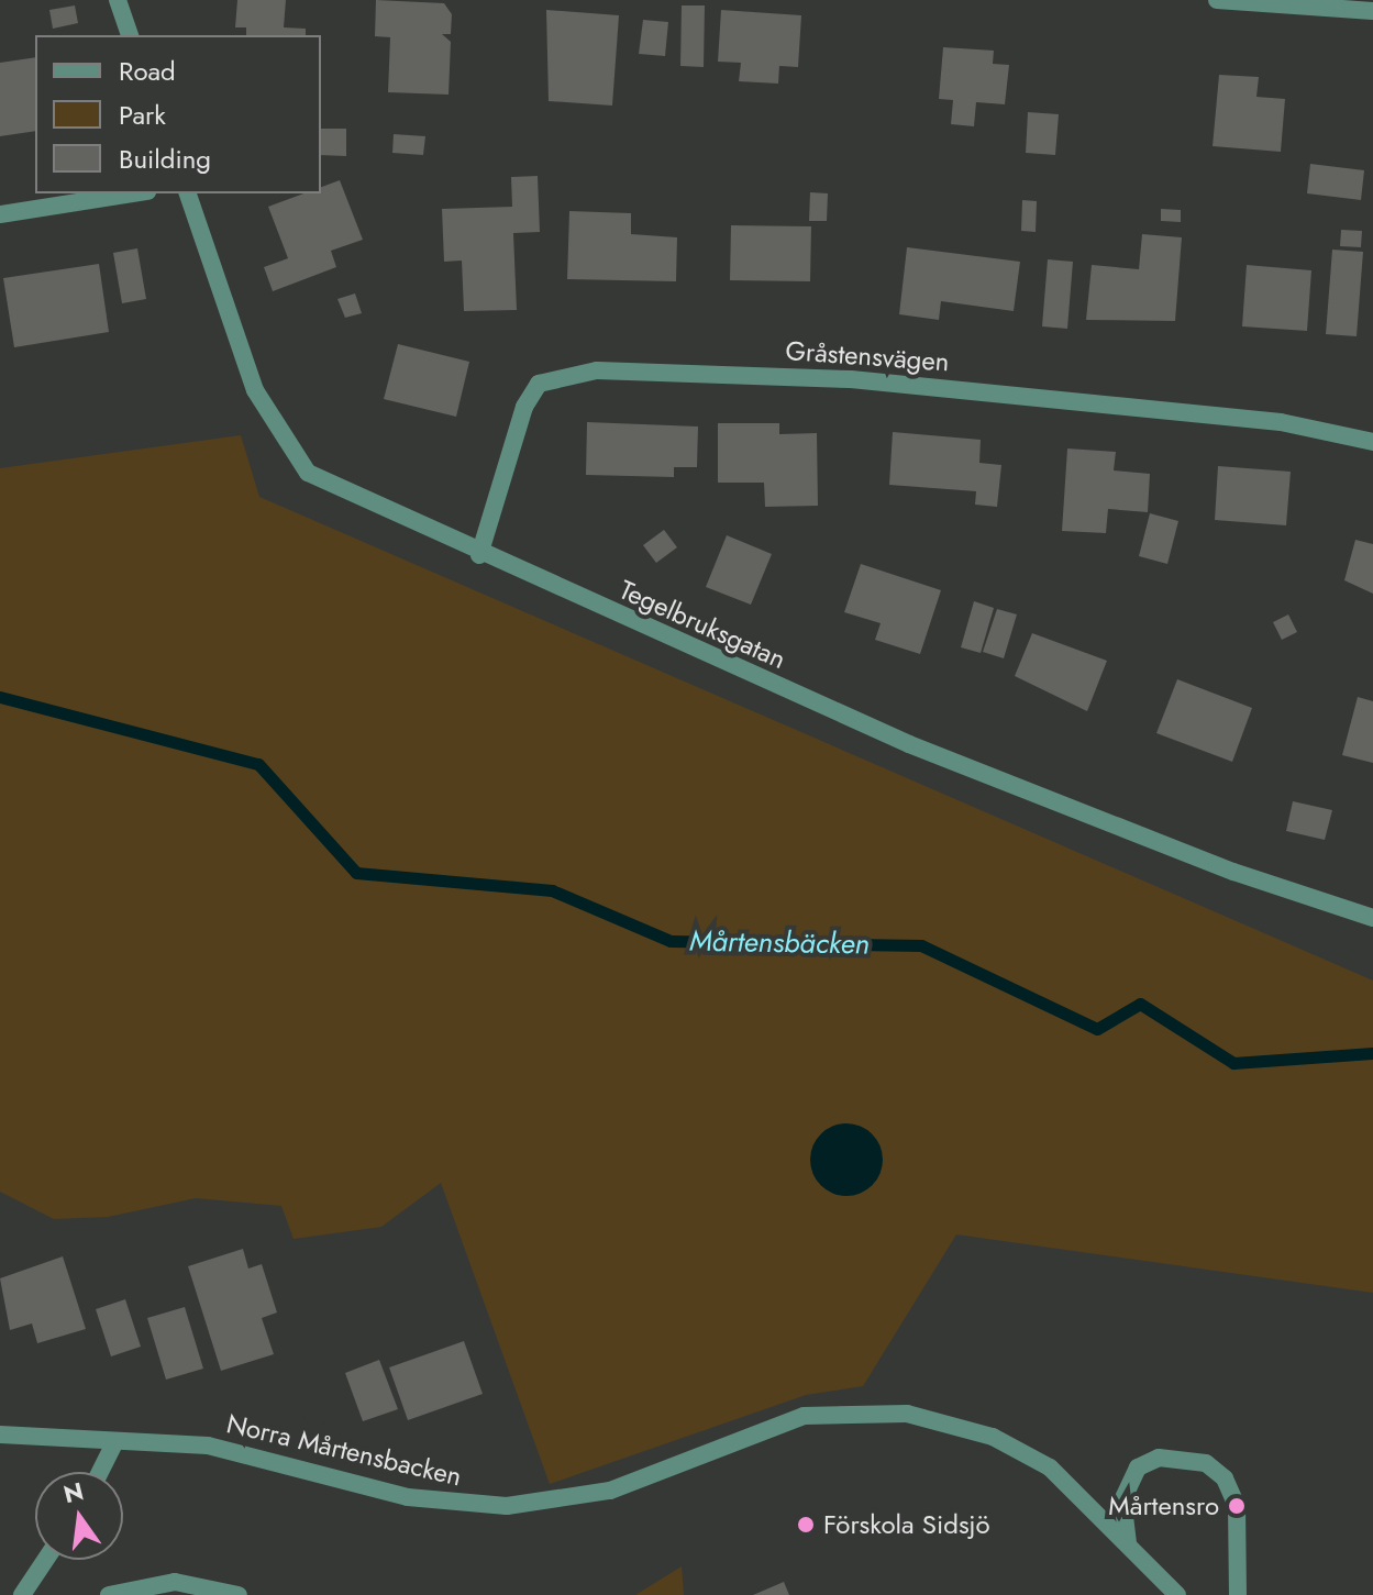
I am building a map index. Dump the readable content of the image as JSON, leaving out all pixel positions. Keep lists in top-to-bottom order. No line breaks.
{"streets":{"street":["Gråstensvägen","Tegelbruksgatan","Norra Mårtensbacken"]},"crossings":[["Gråstensvägen","Tegelbruksgatan"]],"water":["Mårtensbäcken"],"places":["Mårtensro","Förskola Sidsjö"],"legend":["Road","Park","Building"],"north":"top"}
